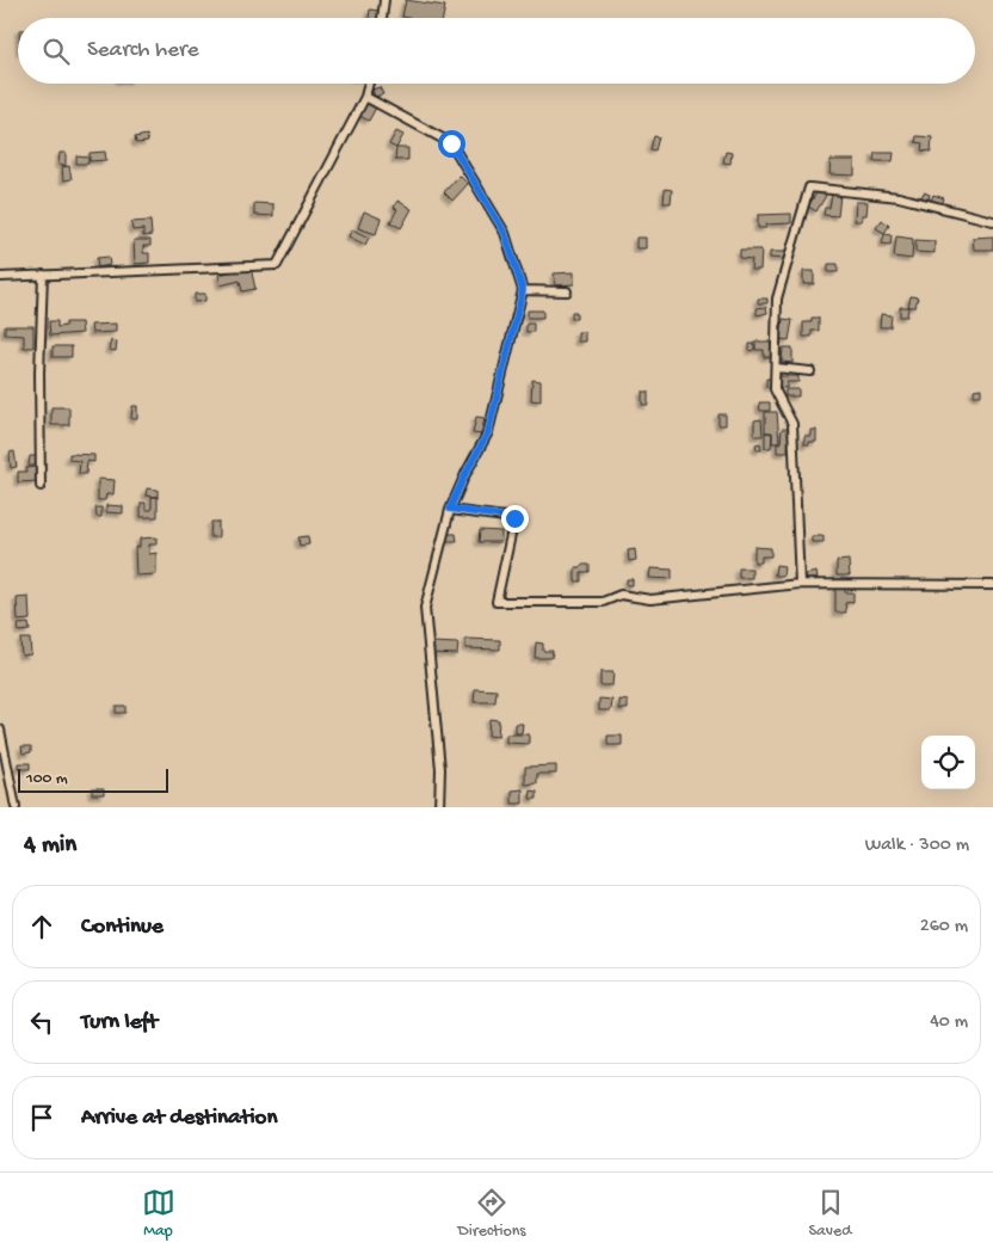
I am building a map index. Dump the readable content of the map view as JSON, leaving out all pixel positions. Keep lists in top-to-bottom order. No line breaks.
{"scale_bar":"100 m","page":{"search":"Search here","scale":"100 m","heading":["4 min","Walk · 300 m"],"list":[["Continue","260 m"],["Turn left","40 m"],"Arrive at destination"],"nav":["Map","Directions","Saved"]}}
